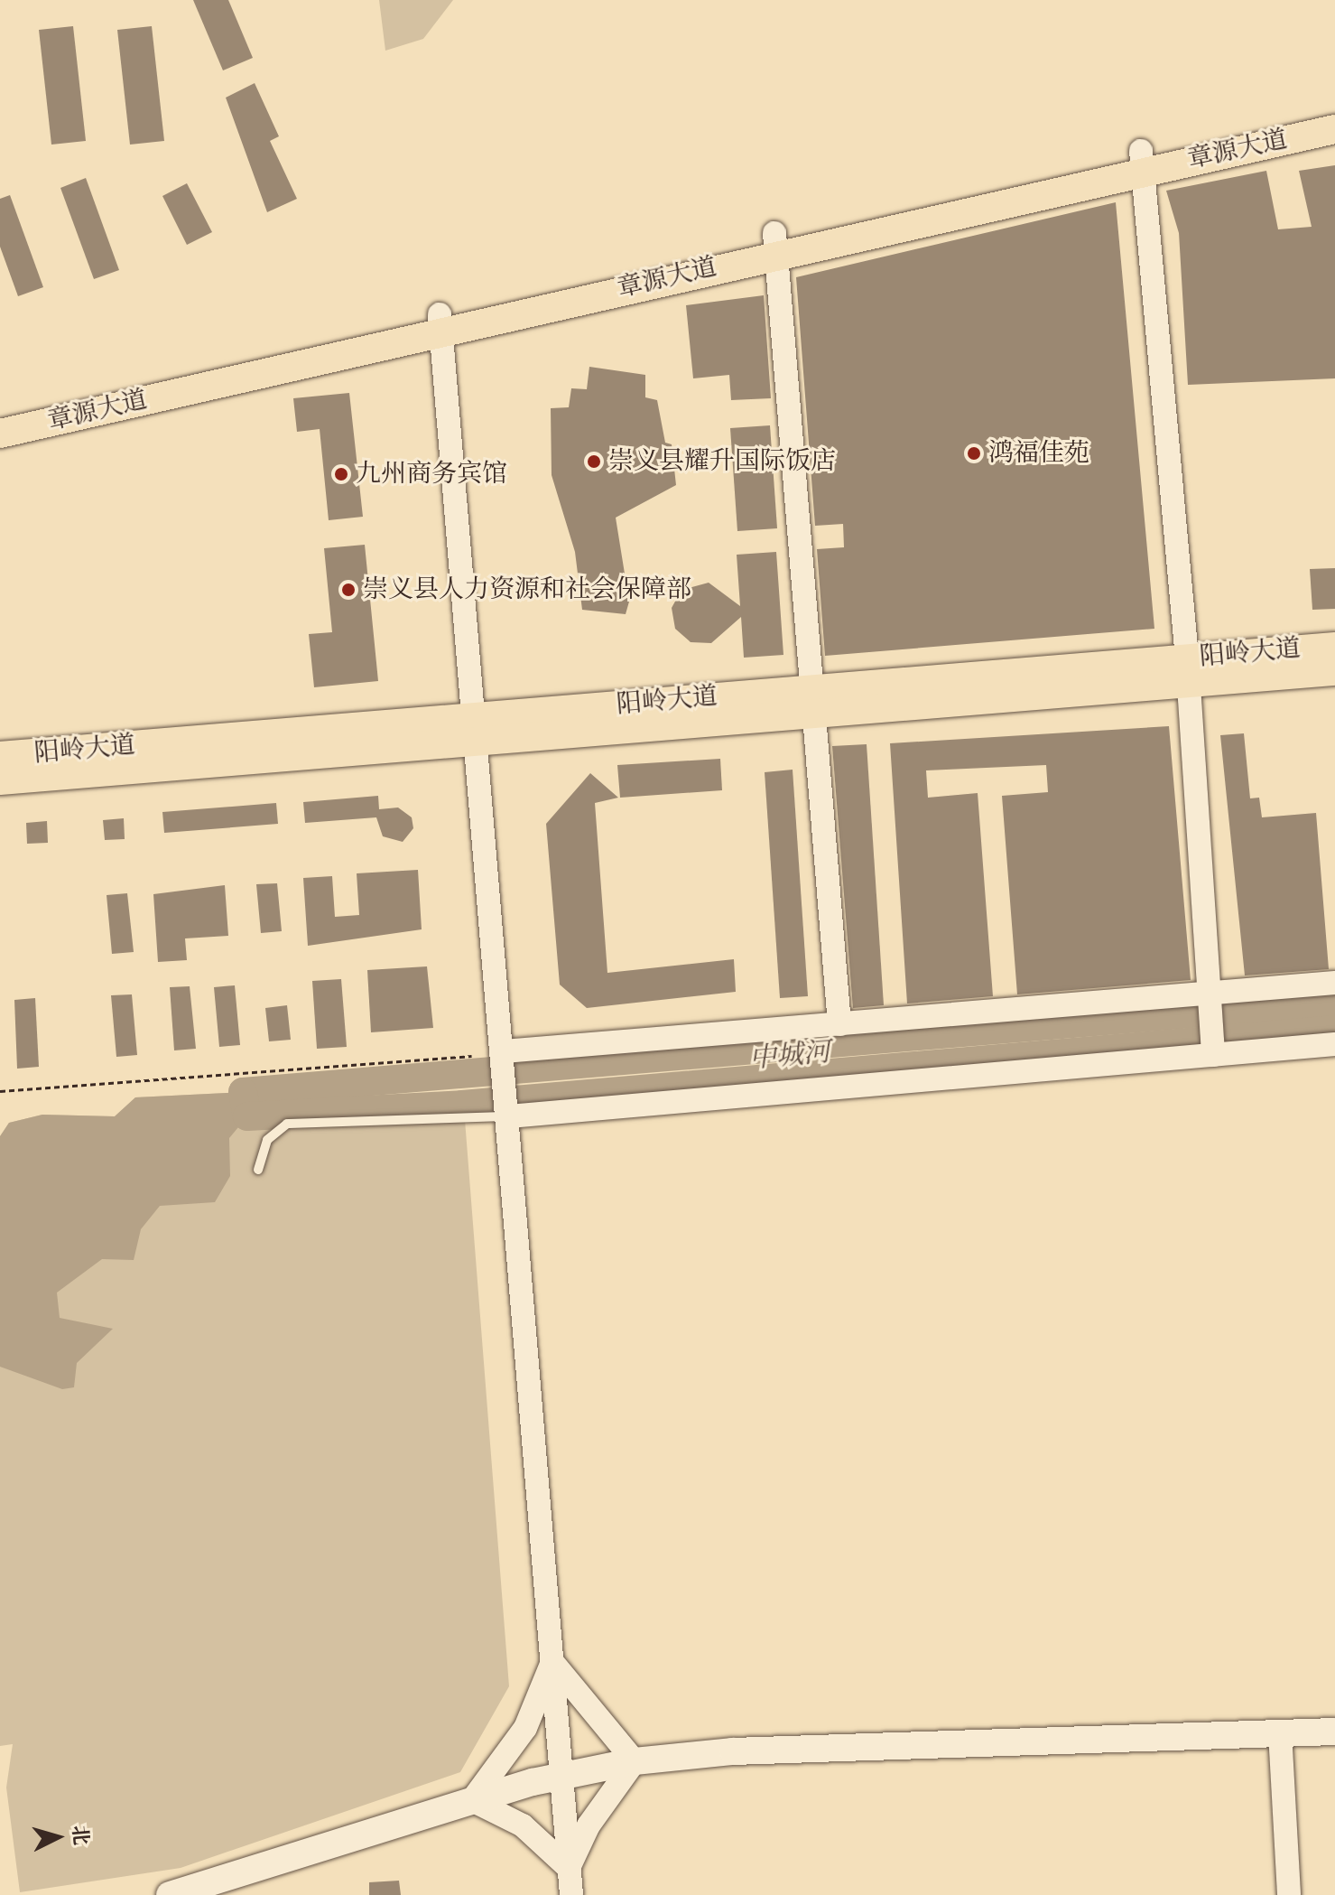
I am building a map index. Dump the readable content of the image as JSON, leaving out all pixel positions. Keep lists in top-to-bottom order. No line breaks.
{"streets":{"main road":["章源大道","阳岭大道"]},"water":["中城河"],"places":["鸿福佳苑","崇义县耀升国际饭店","九州商务宾馆","崇义县人力资源和社会保障部"],"north":"right"}
